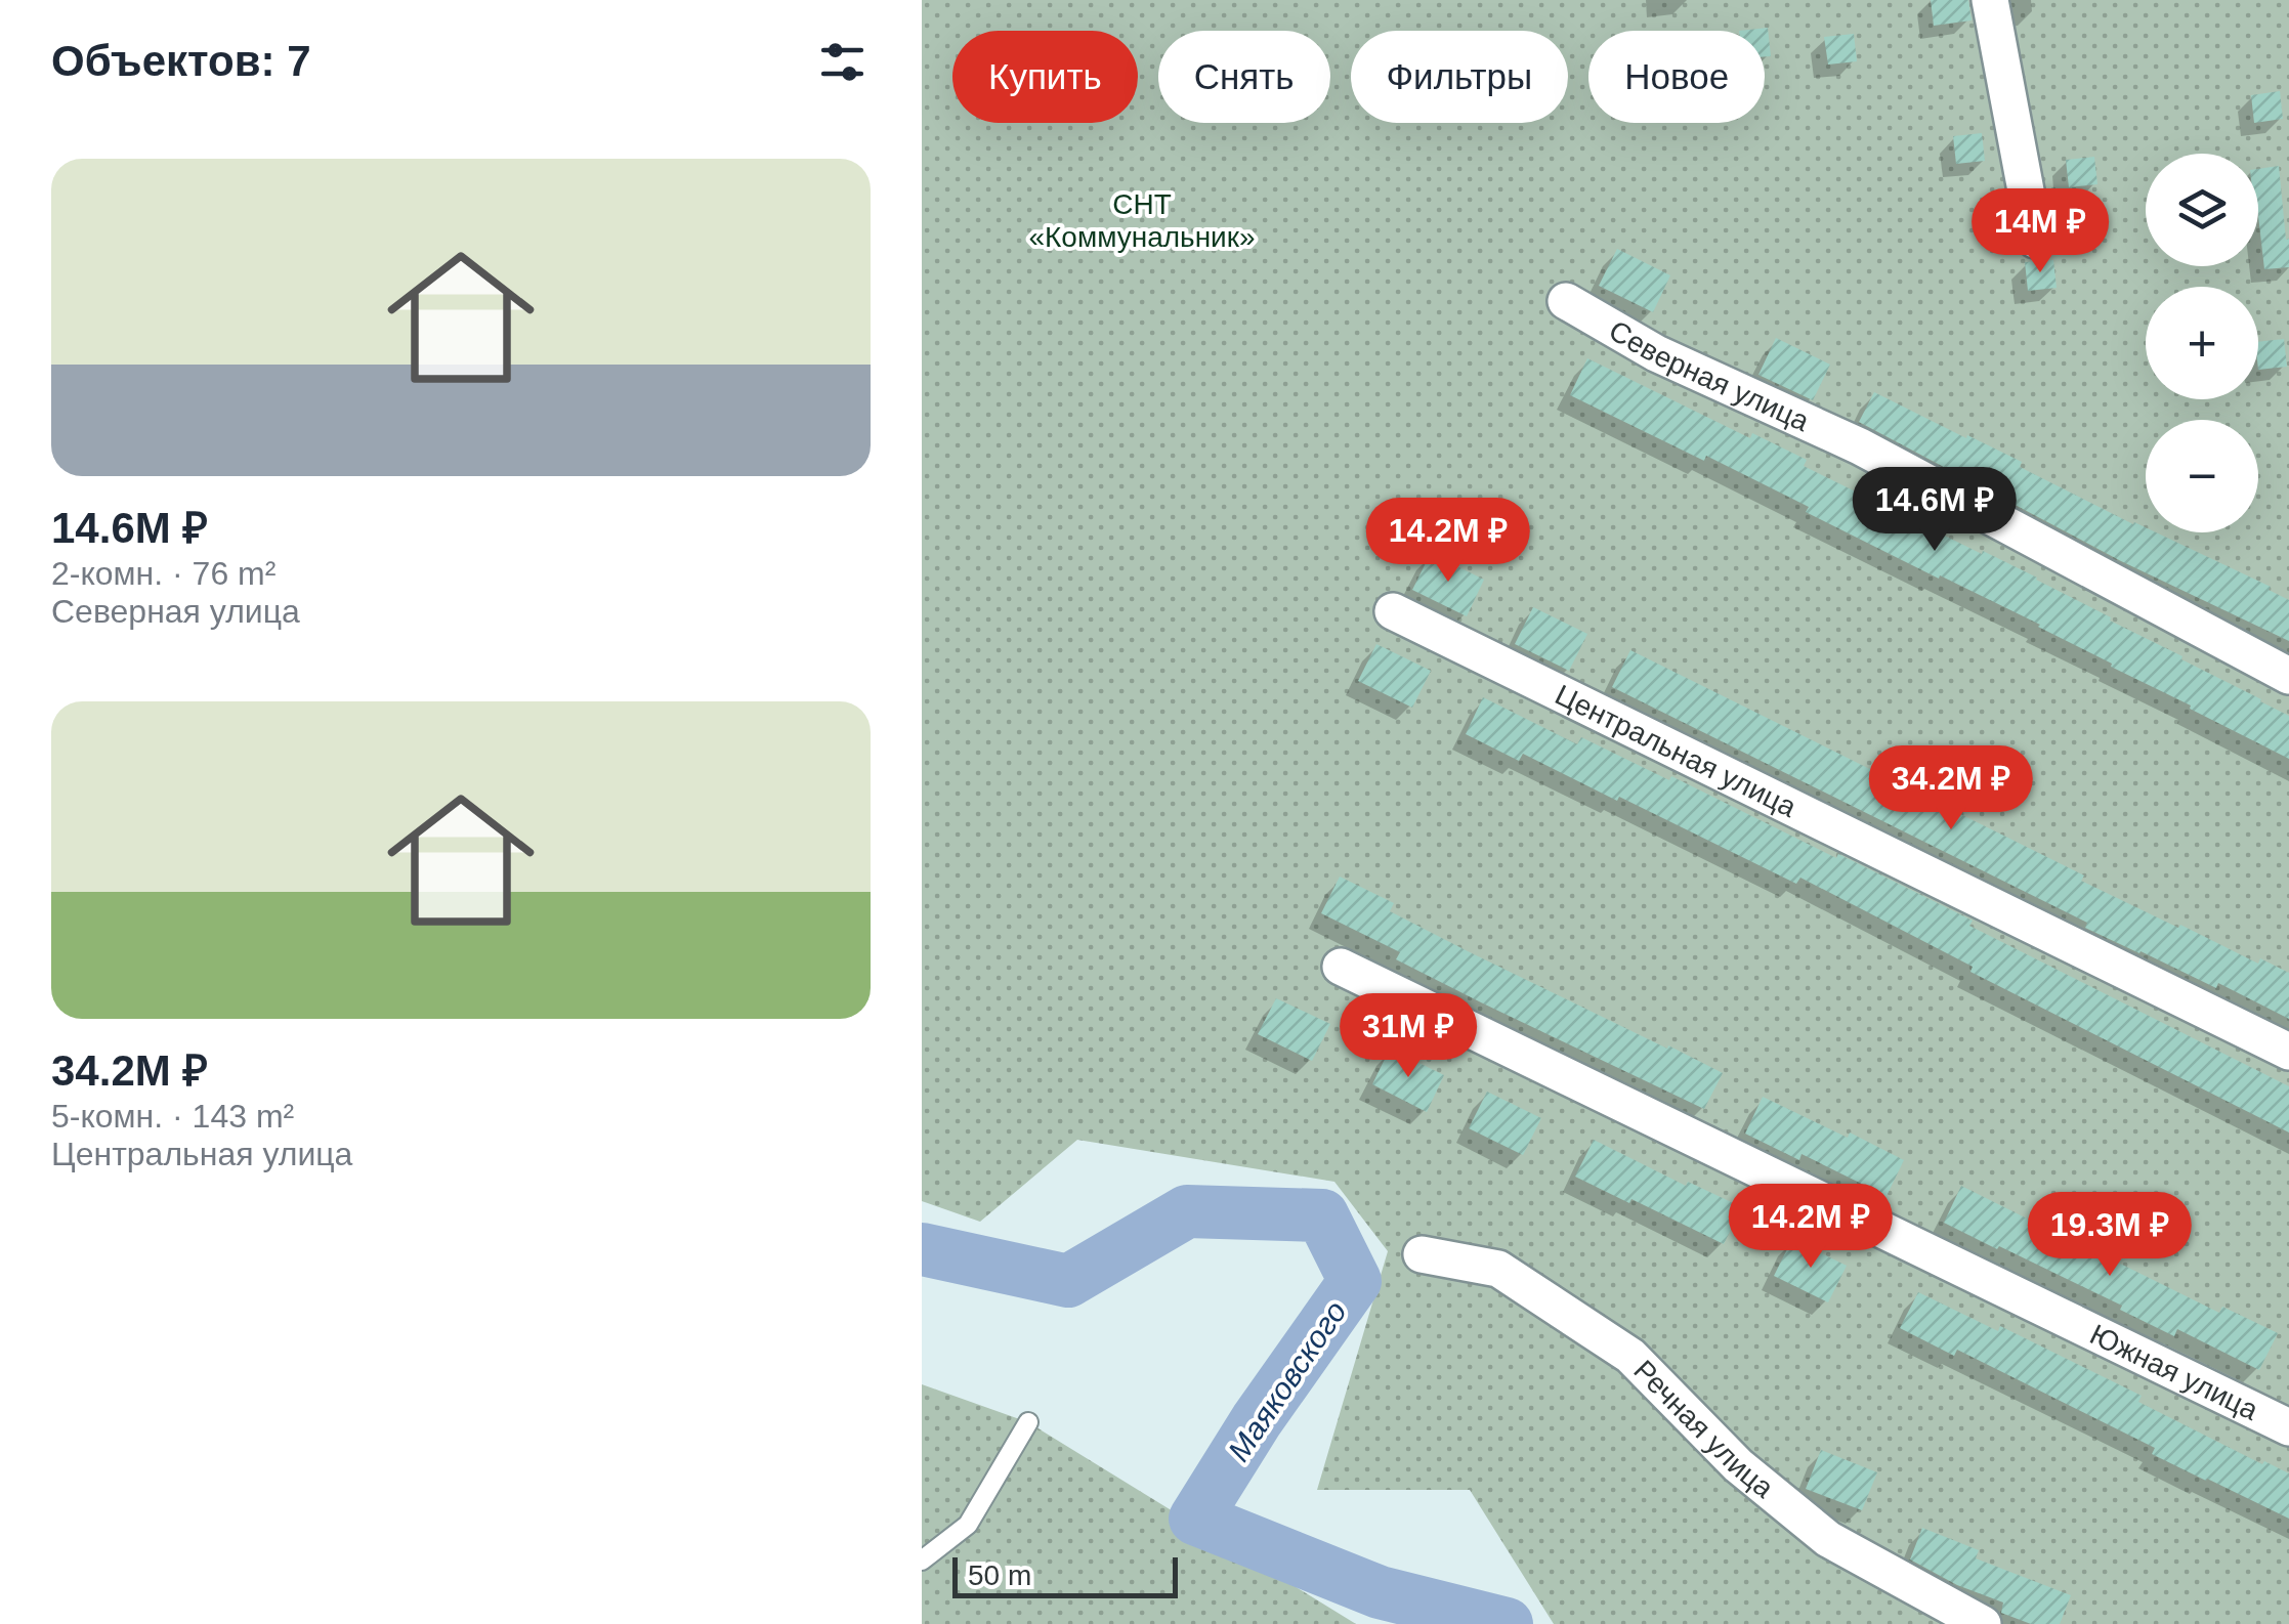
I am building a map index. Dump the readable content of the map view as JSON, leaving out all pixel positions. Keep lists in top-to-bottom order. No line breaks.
{"streets":{"street":["Северная улица","Центральная улица","Южная улица","Речная улица"]},"water":["Маяковского"],"parks":["СНТ «Коммунальник»"],"scale_bar":"50 m","page":{"heading":"Объектов: 7","chip":["Купить","Снять","Фильтры","Новое"],"list":[{"name":"14.6M ₽","note":"2-комн. · 76 m² · Северная улица"},{"name":"34.2M ₽","note":"5-комн. · 143 m² · Центральная улица"}],"map_buttons":["+","−"],"price":["14M ₽","14.6M ₽","14.2M ₽","34.2M ₽","31M ₽","14.2M ₽","19.3M ₽"],"scale":"50 m"}}
